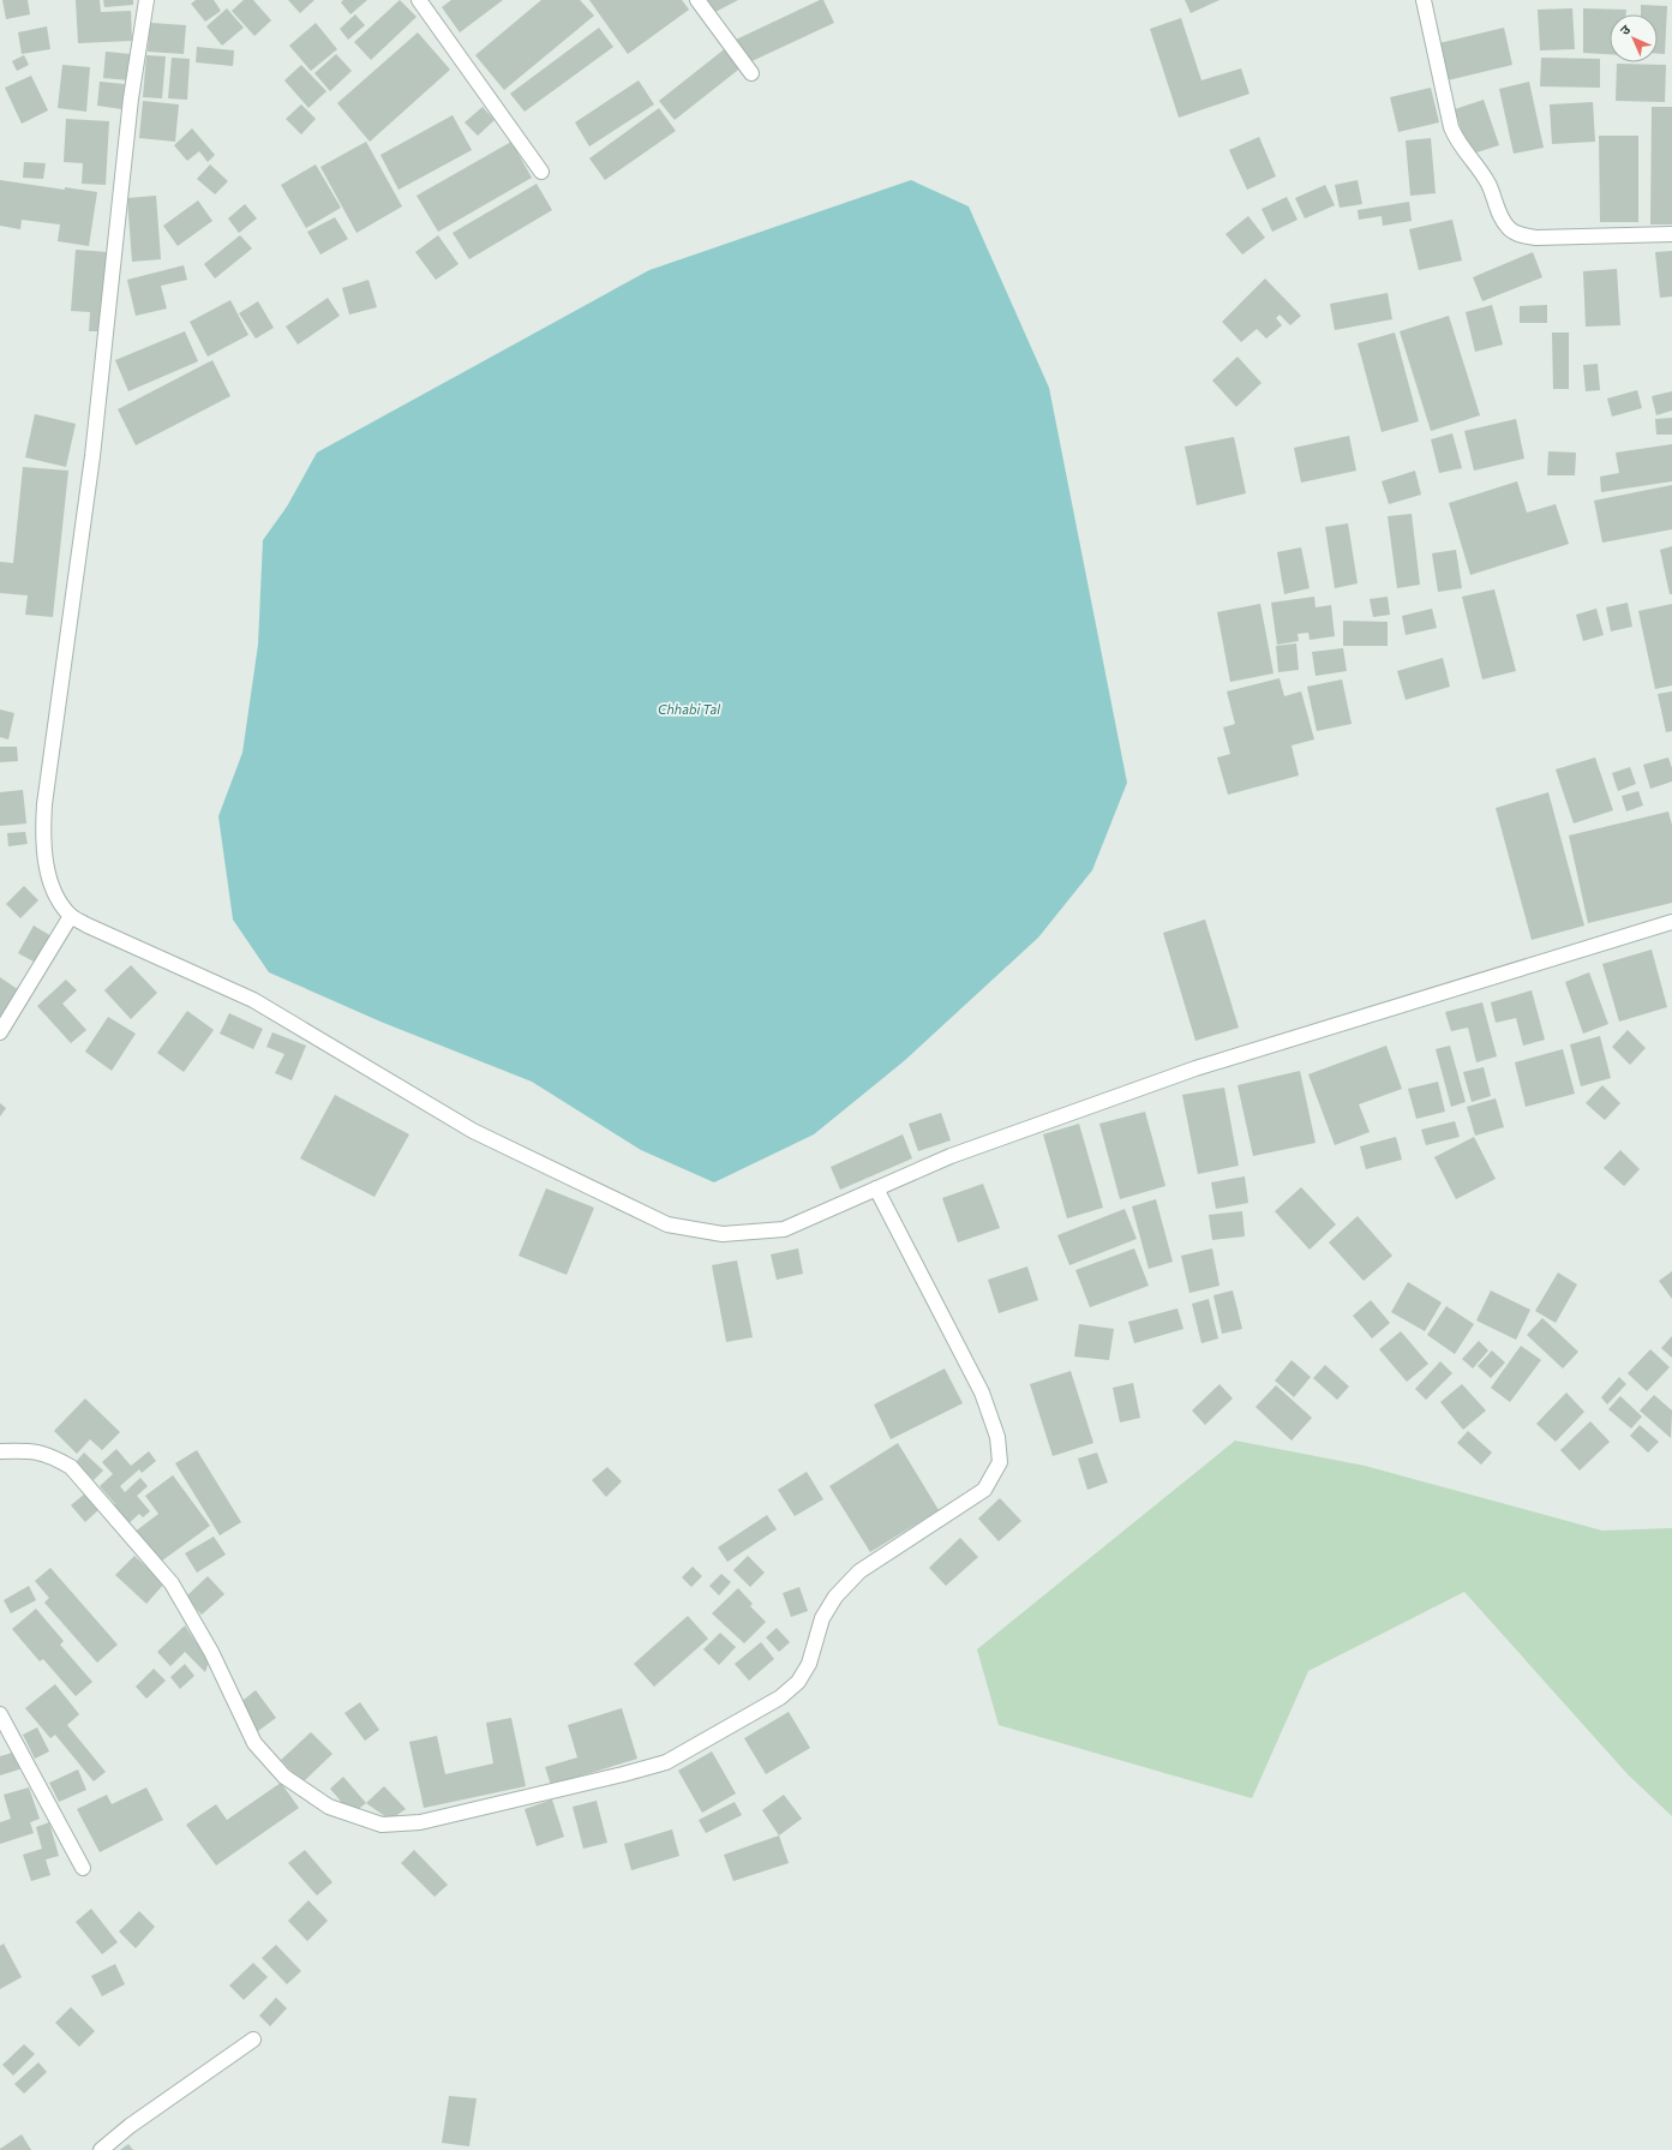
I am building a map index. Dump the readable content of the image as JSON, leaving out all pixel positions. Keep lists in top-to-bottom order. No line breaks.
{"water":["Chhabi Tal"],"north":"top left"}
